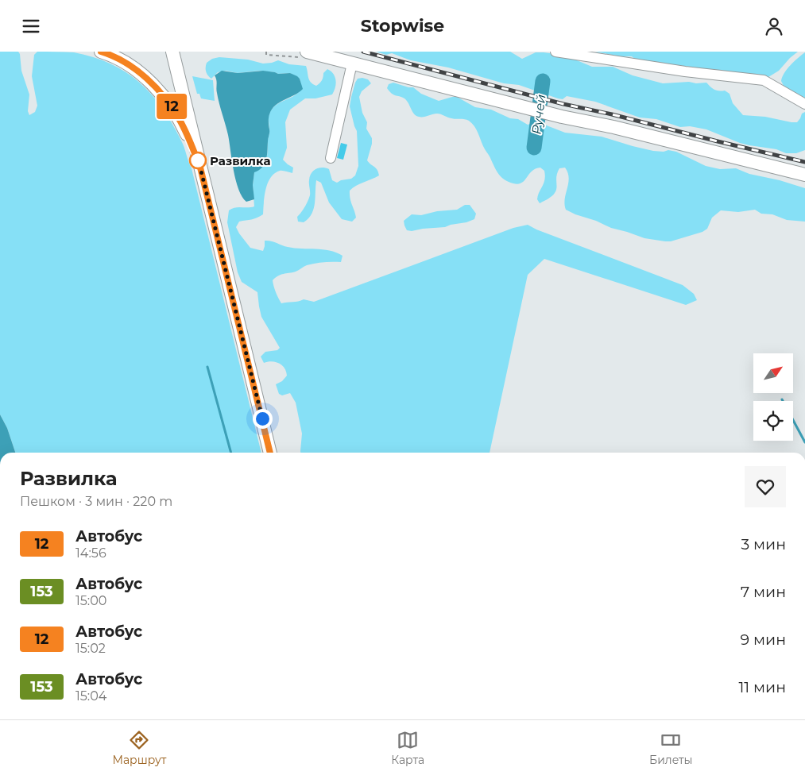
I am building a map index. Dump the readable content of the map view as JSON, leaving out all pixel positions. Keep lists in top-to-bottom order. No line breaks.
{"water":["Ручей"],"places":["Развилка"],"lines":["bus line 12"],"north":"top right","page":{"header":"Stopwise","on_map":"12","heading":["Развилка","Пешком · 3 мин · 220 m"],"list":[{"mark":"12","name":"Автобус","note":"14:56","value":"3 мин"},{"mark":"153","name":"Автобус","note":"15:00","value":"7 мин"},{"mark":"12","name":"Автобус","note":"15:02","value":"9 мин"},{"mark":"153","name":"Автобус","note":"15:04","value":"11 мин"}],"tabs":["Маршрут","Карта","Билеты"]}}
